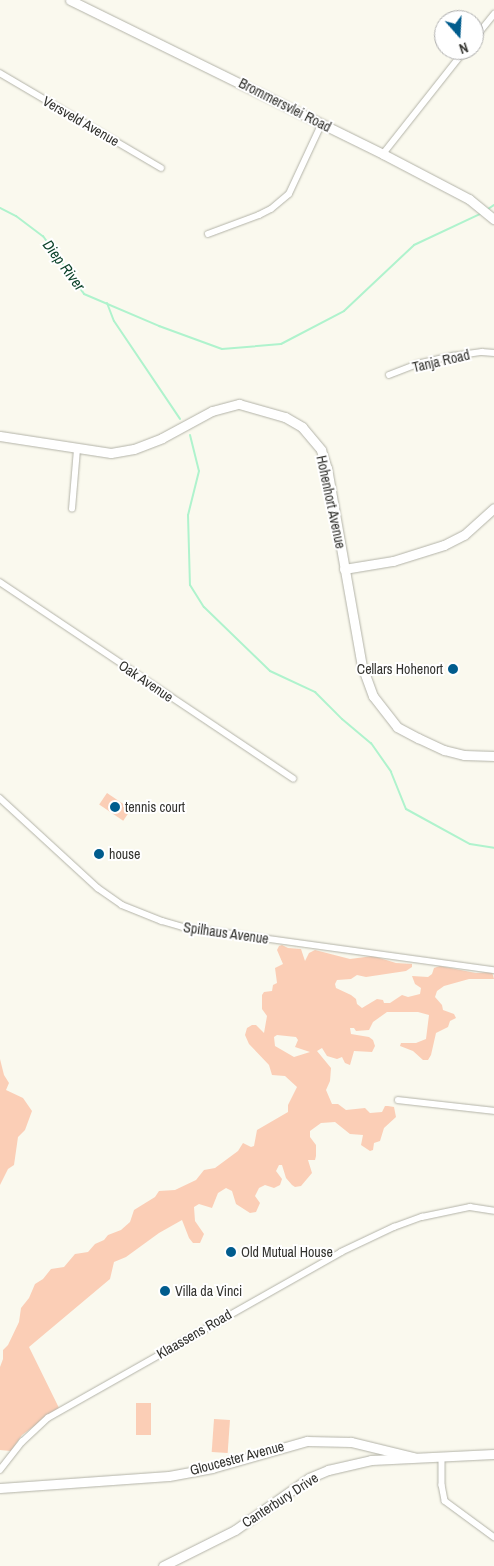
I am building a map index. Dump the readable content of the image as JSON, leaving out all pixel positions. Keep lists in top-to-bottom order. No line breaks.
{"streets":{"street":["Brommersvlei Road","Versveld Avenue","Tanja Road","Hohenhort Avenue","Oak Avenue","Spilhaus Avenue","Klaassens Road","Gloucester Avenue","Canterbury Drive"]},"crossings":[["Gloucester Avenue","Canterbury Drive"]],"water":["Diep River"],"places":["Cellars Hohenort","tennis court","house","Old Mutual House","Villa da Vinci"],"north":"bottom"}
